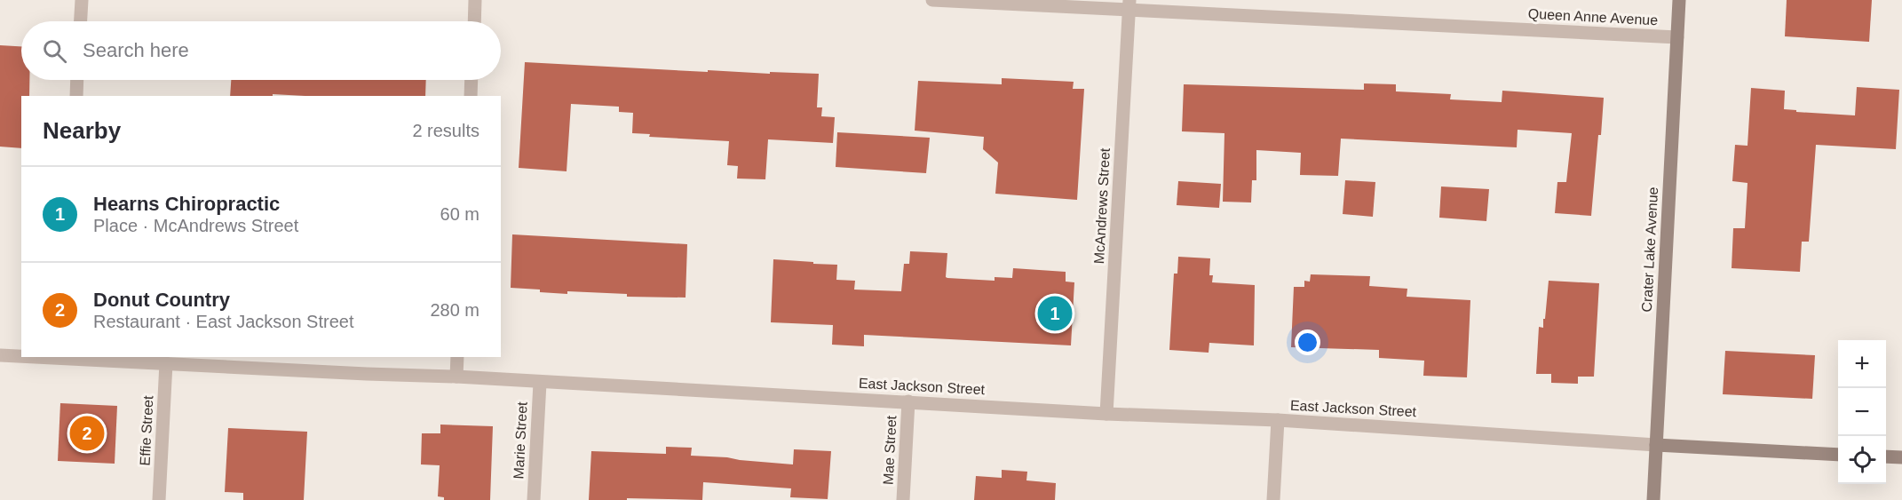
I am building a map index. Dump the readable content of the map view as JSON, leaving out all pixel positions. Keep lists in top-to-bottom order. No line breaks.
{"streets":{"main road":["Crater Lake Avenue","East Jackson Street"],"street":["Queen Anne Avenue","McAndrews Street","Effie Street","Marie Street","Mae Street"]},"crossings":[["Queen Anne Avenue","McAndrews Street"],["Queen Anne Avenue","Crater Lake Avenue"],["McAndrews Street","East Jackson Street"],["Crater Lake Avenue","East Jackson Street"],["East Jackson Street","Effie Street"],["East Jackson Street","Marie Street"],["East Jackson Street","Mae Street"]],"page":{"search":"Search here","heading":["Nearby","2 results"],"list":[{"mark":"1","name":"Hearns Chiropractic","note":"Place · McAndrews Street","value":"60 m"},{"mark":"2","name":"Donut Country","note":"Restaurant · East Jackson Street","value":"280 m"}],"pins":["1","2"],"map_buttons":["+","−"]}}
